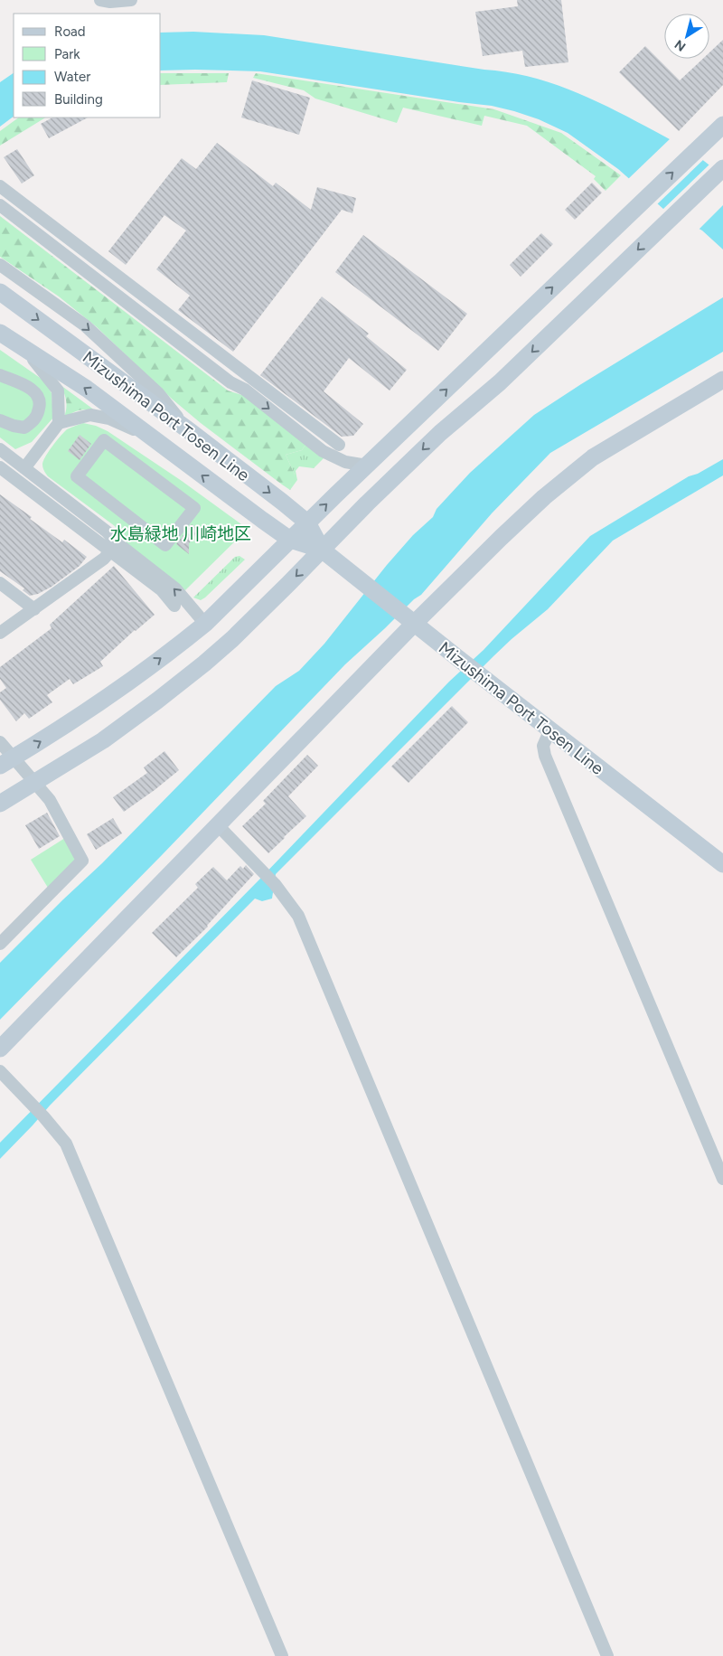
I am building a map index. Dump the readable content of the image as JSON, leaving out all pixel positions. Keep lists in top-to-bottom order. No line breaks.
{"streets":{"street":["Mizushima Port Tosen Line"]},"parks":["水島緑地 川崎地区"],"legend":["Road","Park","Water","Building"],"north":"bottom left"}
